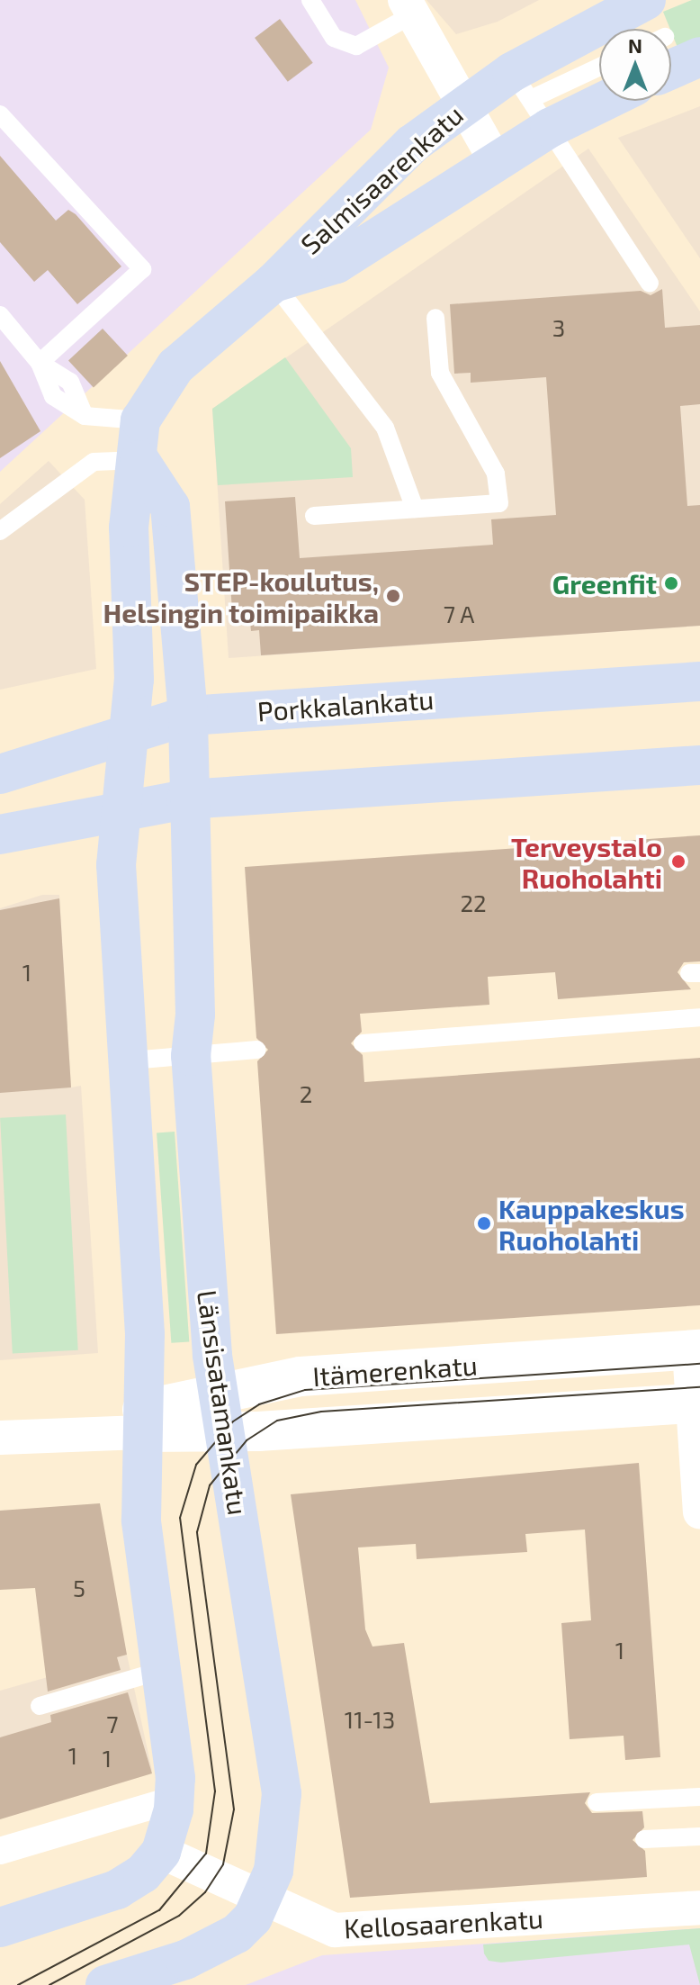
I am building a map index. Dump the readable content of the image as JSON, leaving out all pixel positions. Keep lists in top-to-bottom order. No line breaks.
{"streets":{"main road":["Salmisaarenkatu","Porkkalankatu","Länsisatamankatu"],"street":["Itämerenkatu","Kellosaarenkatu"]},"crossings":[["Porkkalankatu","Länsisatamankatu"],["Itämerenkatu","Länsisatamankatu"],["Länsisatamankatu","Kellosaarenkatu"]],"places":["Greenfit","STEP-koulutus, Helsingin toimipaikka","Terveystalo Ruoholahti","Kauppakeskus Ruoholahti"],"house_numbers":["3","7 A","22","1","2","5","1","11-13","7","1","1"],"north":"top"}
